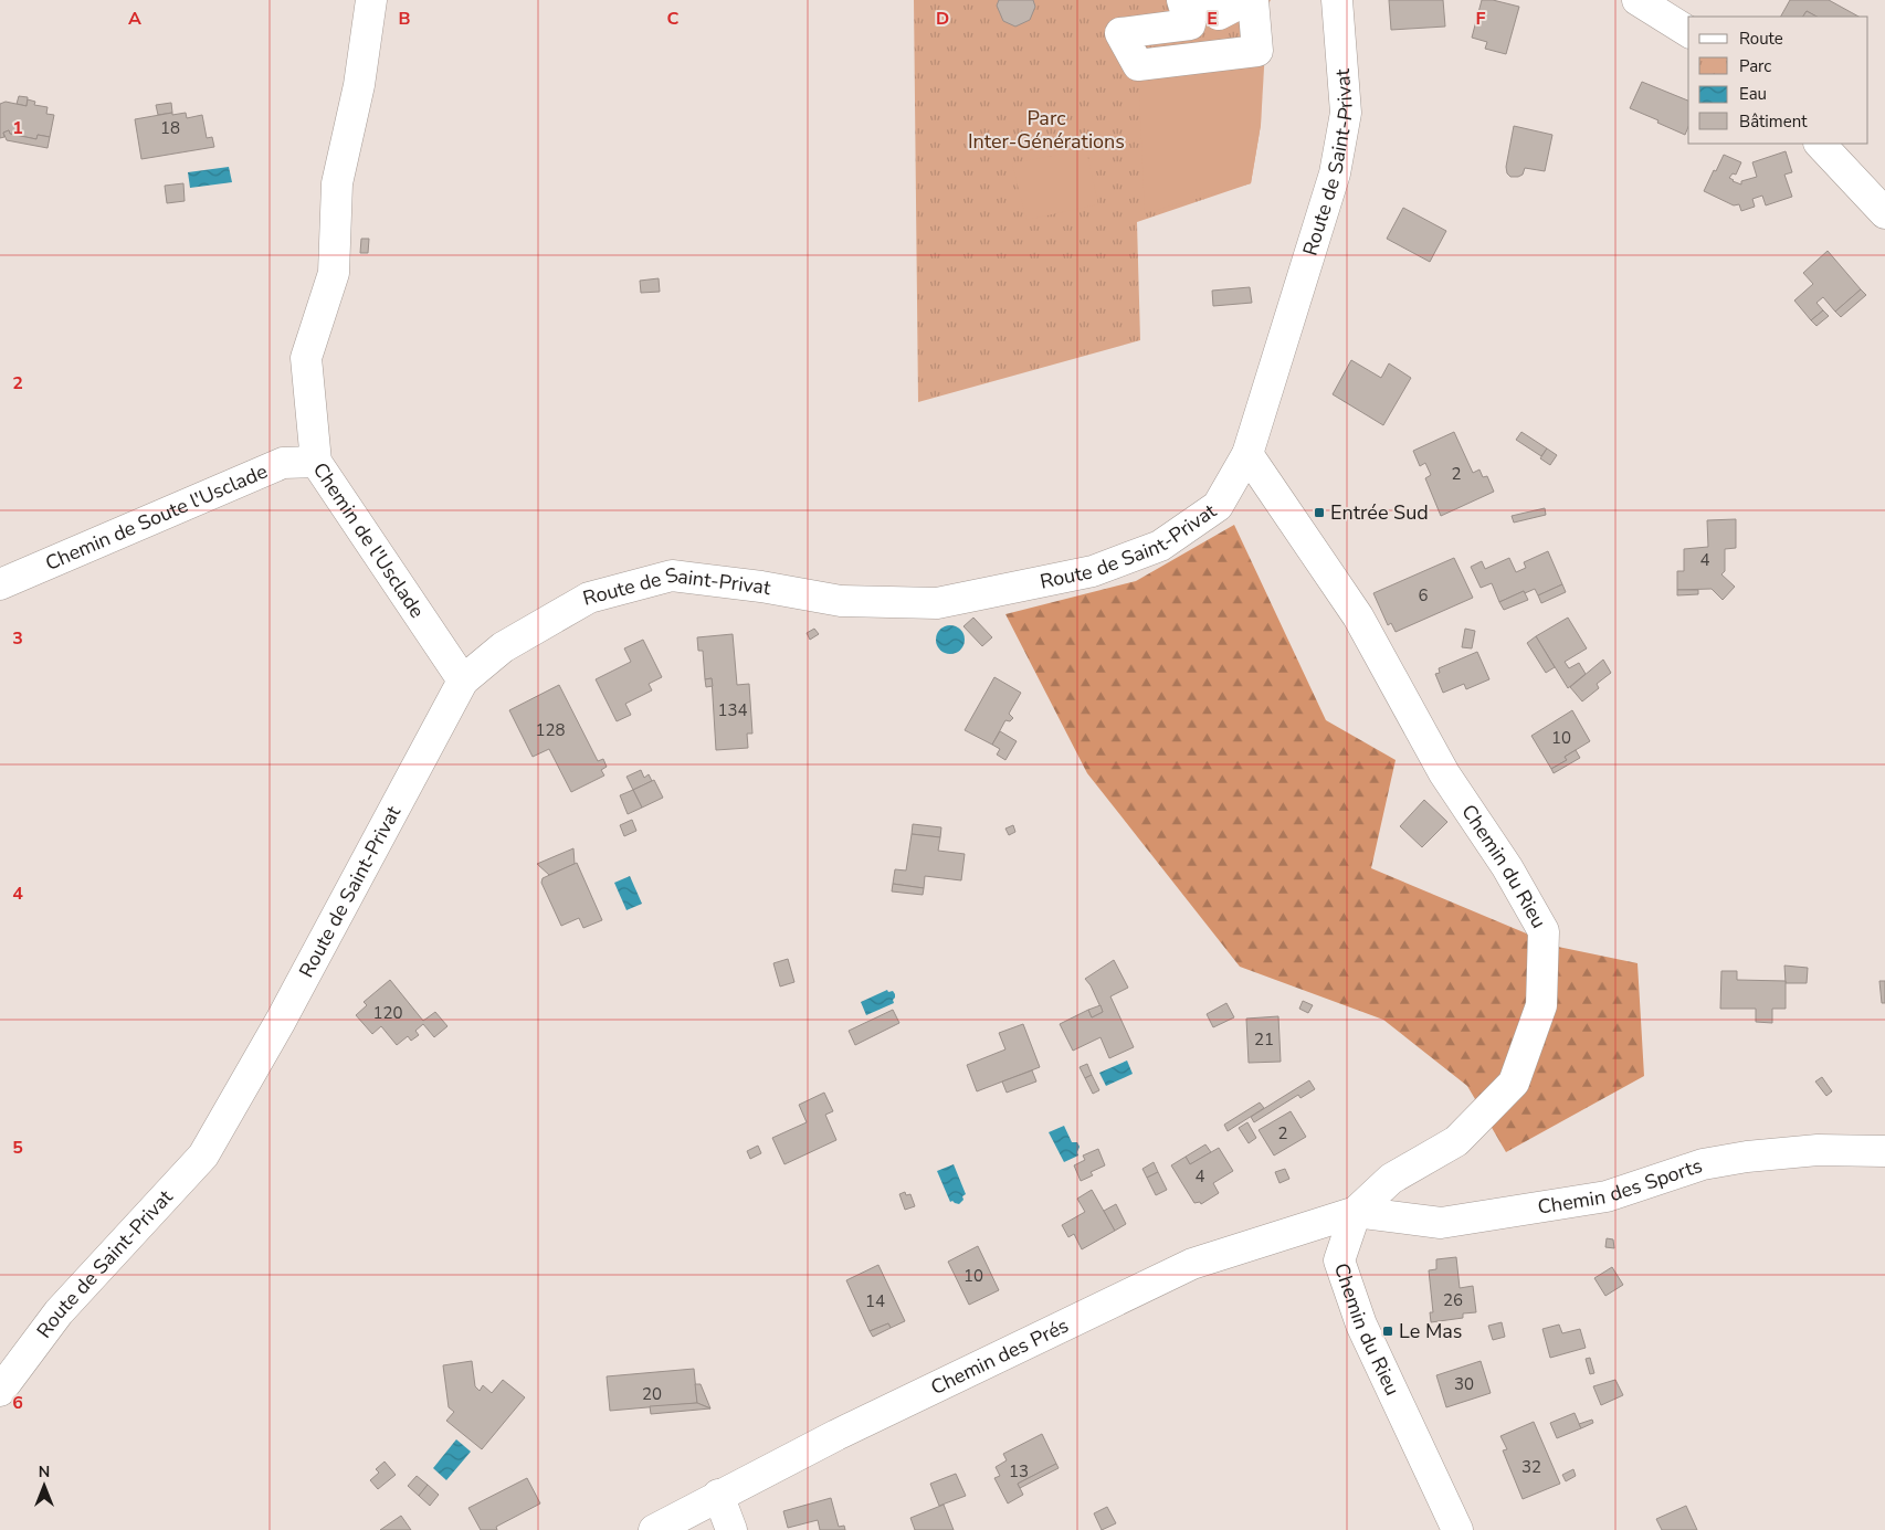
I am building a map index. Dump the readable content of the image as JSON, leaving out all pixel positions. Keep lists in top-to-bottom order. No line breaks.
{"streets":{"street":["Route de Saint-Privat","Chemin de Soute l'Usclade","Chemin de l'Usclade","Chemin du Rieu","Chemin des Sports","Chemin des Prés"]},"crossings":[["Route de Saint-Privat","Chemin de l'Usclade"],["Route de Saint-Privat","Chemin du Rieu"],["Chemin de Soute l'Usclade","Chemin de l'Usclade"],["Chemin du Rieu","Chemin des Sports"],["Chemin du Rieu","Chemin des Prés"],["Chemin des Sports","Chemin des Prés"]],"parks":["Parc Inter-Générations"],"places":{"transit":["Entrée Sud","Le Mas"]},"house_numbers":["18","2","4","6","134","128","10","120","21","2","4","10","26","14","30","20","32","13"],"legend":["Route","Parc","Eau","Bâtiment"],"north":"top","grid":{"columns":["A","B","C","D","E","F"],"rows":["1","2","3","4","5","6"]}}
